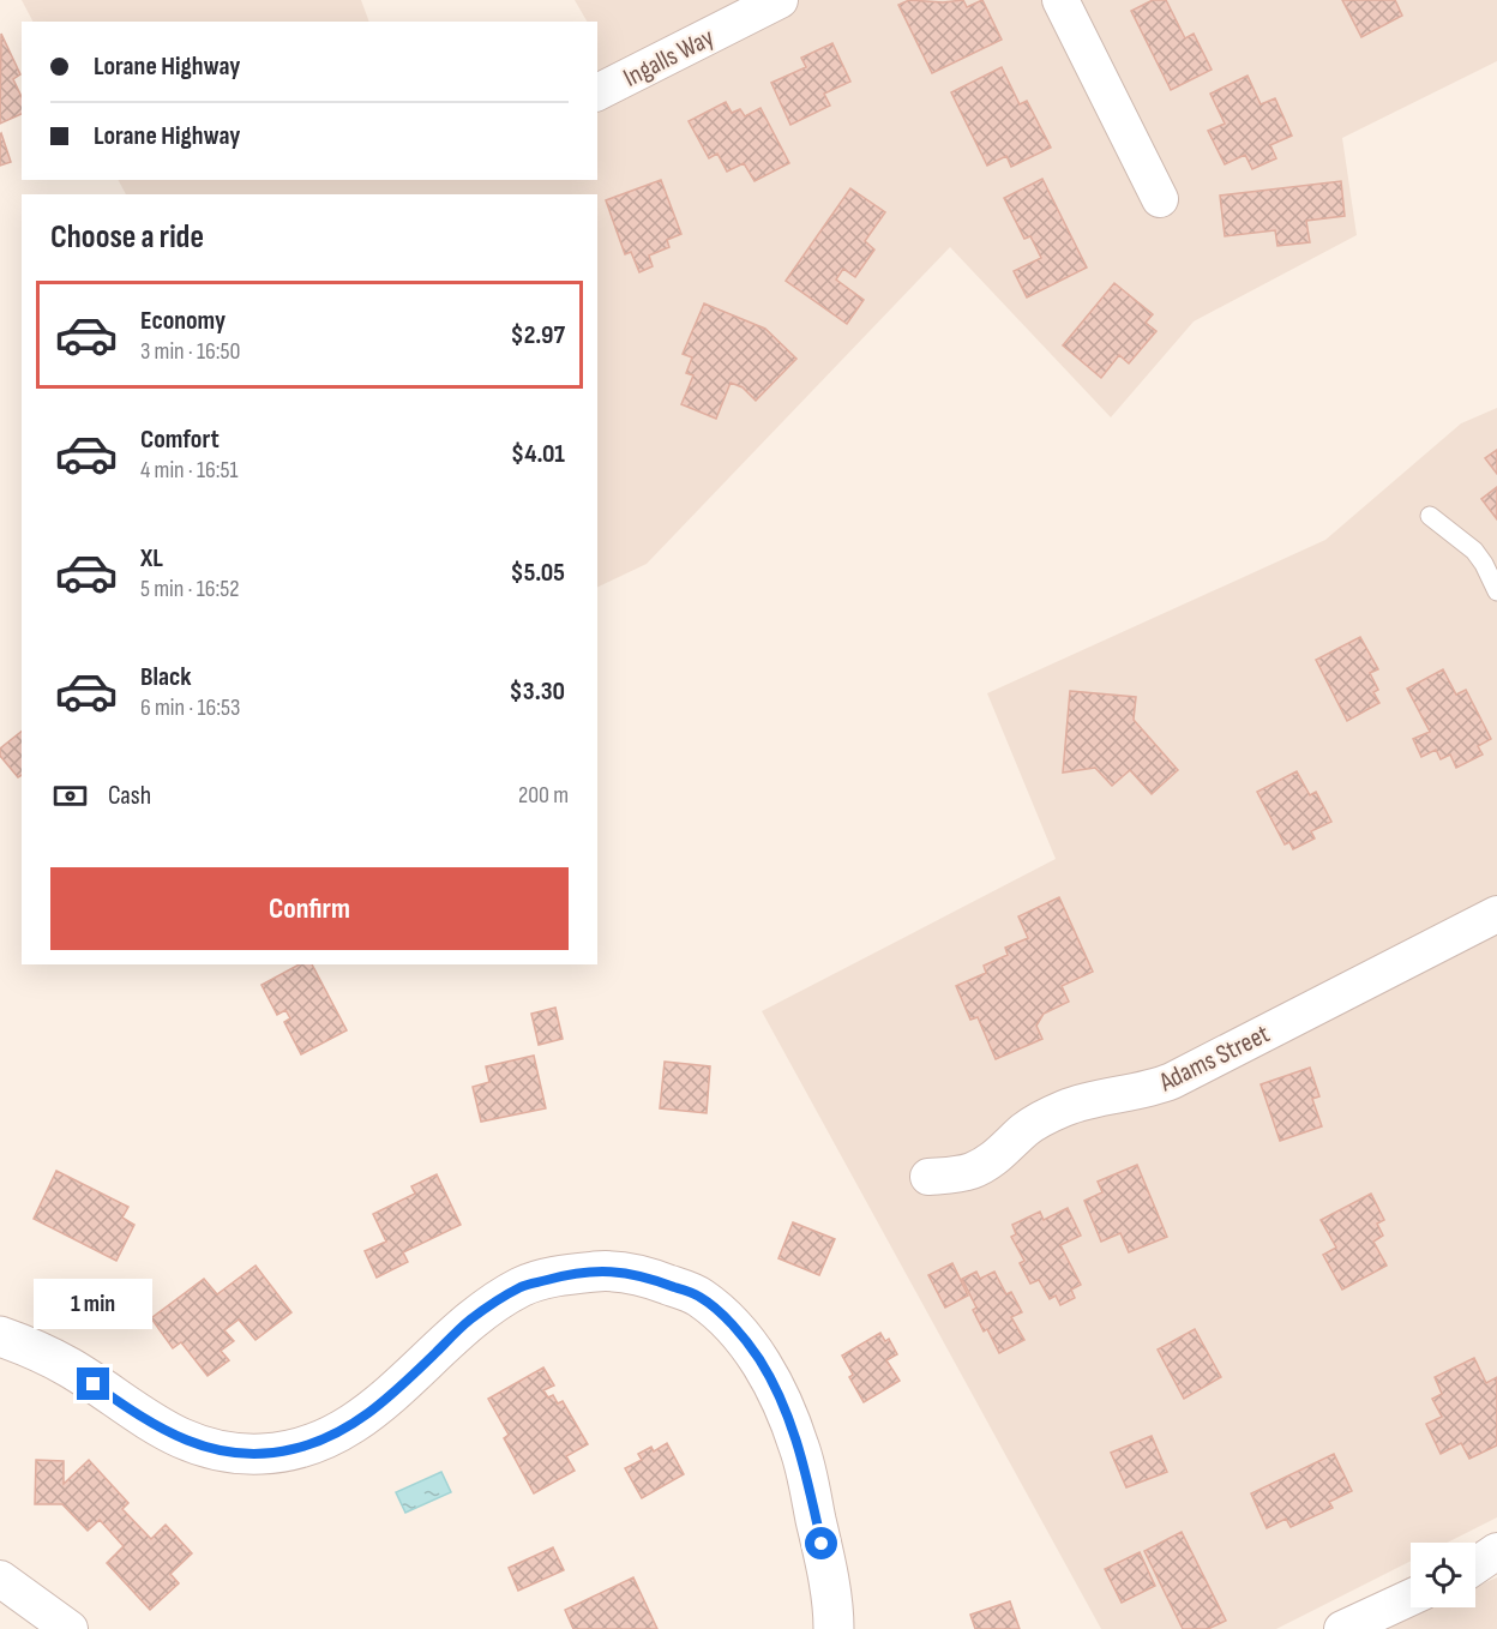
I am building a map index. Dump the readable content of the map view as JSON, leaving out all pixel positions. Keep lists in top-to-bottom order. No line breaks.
{"streets":{"street":["Ingalls Way","Adams Street"]},"page":{"banner":["Lorane Highway","Lorane Highway"],"heading":"Choose a ride","list":[{"name":"Economy","note":"3 min · 16:50","value":"$2.97"},{"name":"Comfort","note":"4 min · 16:51","value":"$4.01"},{"name":"XL","note":"5 min · 16:52","value":"$5.05"},{"name":"Black","note":"6 min · 16:53","value":"$3.30"}],"pay":["Cash","200 m"],"buttons":"Confirm","bubble":"1 min"}}
